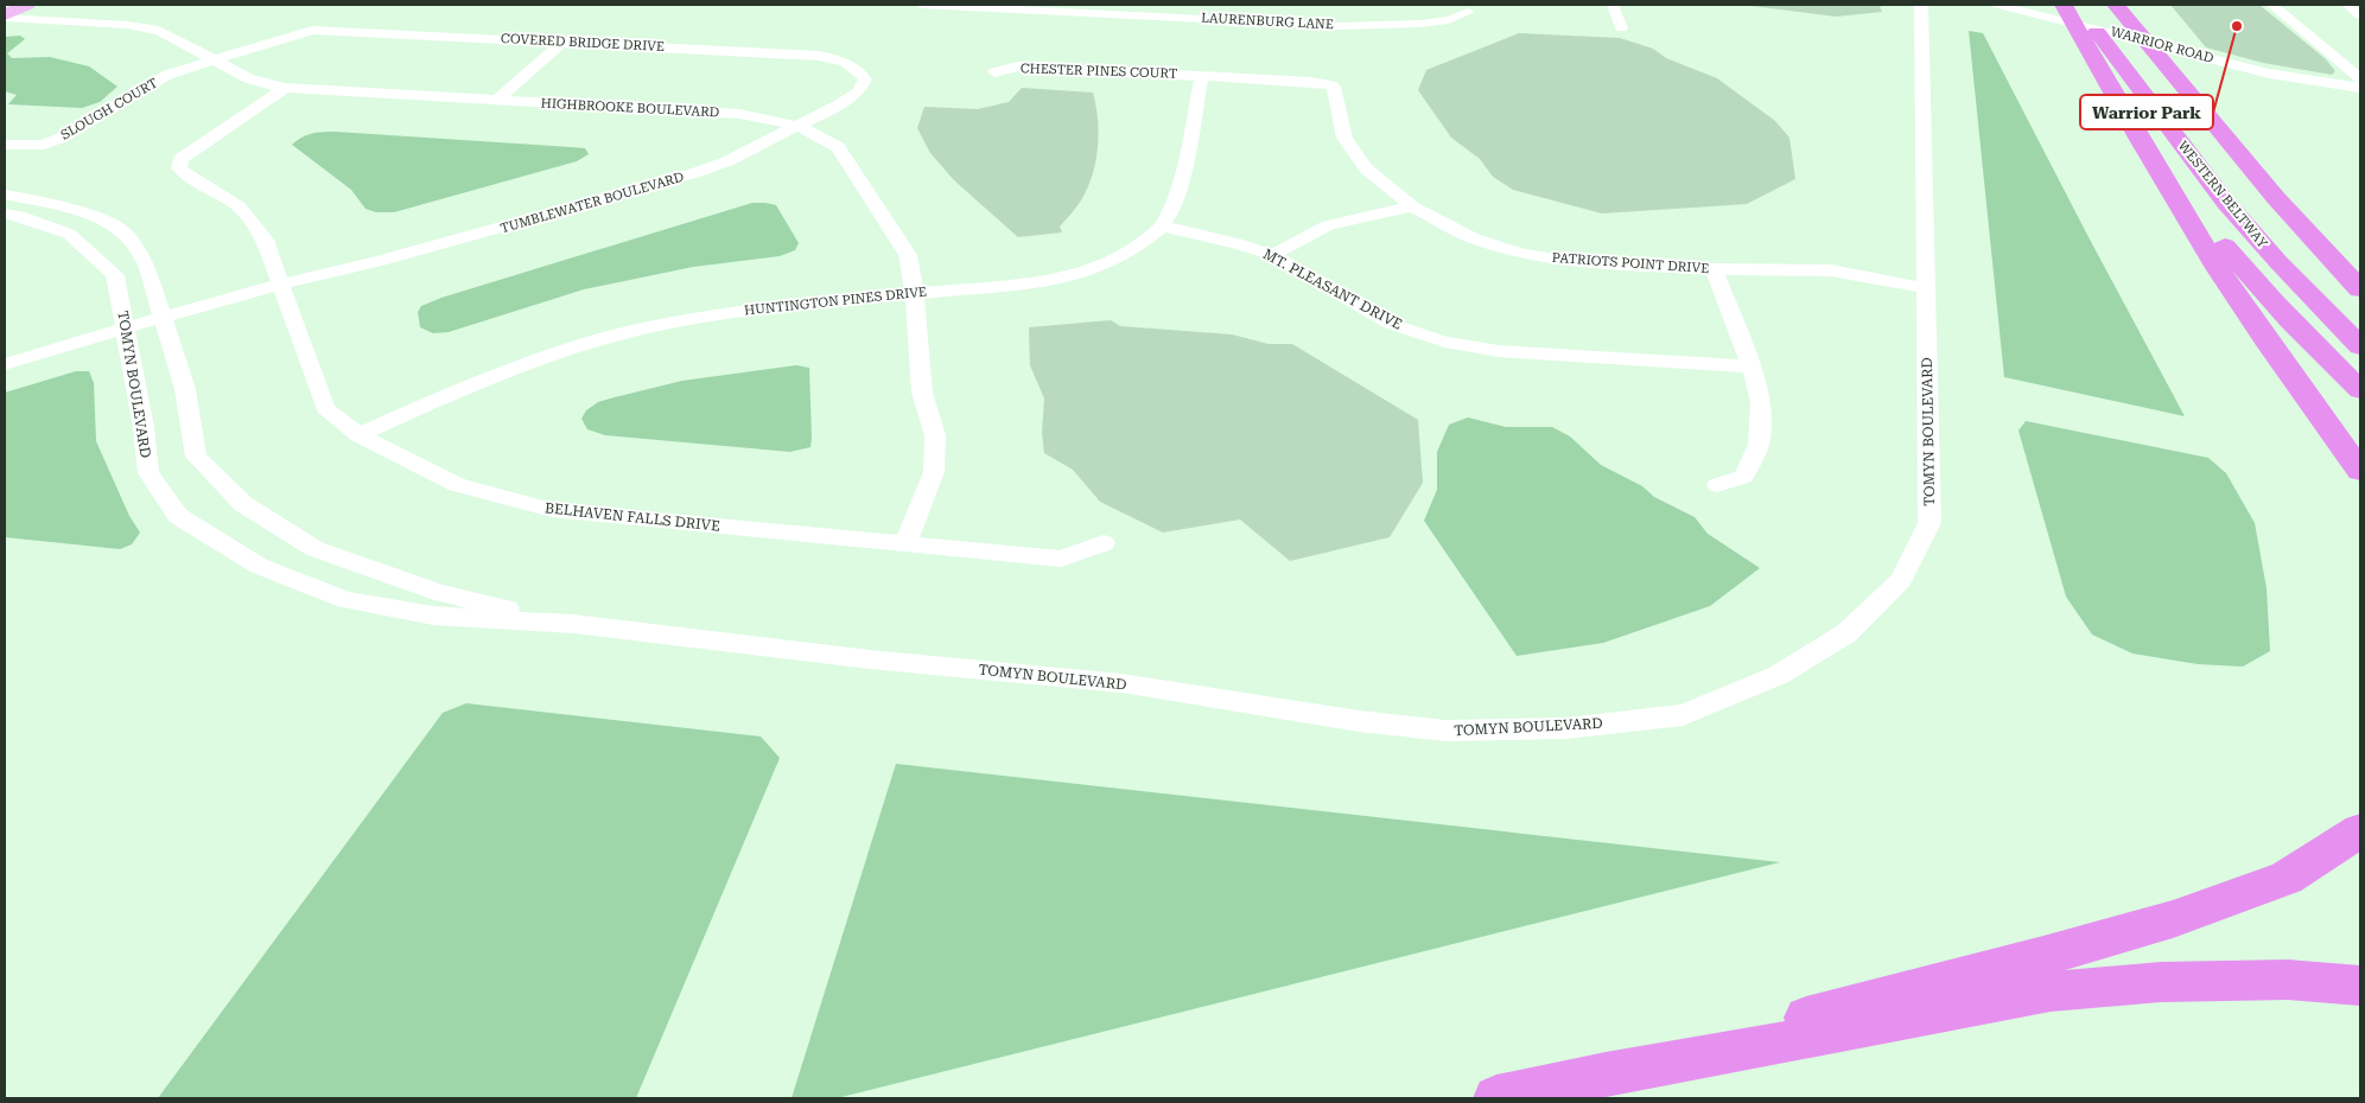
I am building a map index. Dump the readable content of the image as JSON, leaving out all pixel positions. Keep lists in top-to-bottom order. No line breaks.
{"streets":{"highway":["WESTERN BELTWAY"],"street":["LAURENBURG LANE","COVERED BRIDGE DRIVE","WARRIOR ROAD","CHESTER PINES COURT","HIGHBROOKE BOULEVARD","SLOUGH COURT","TUMBLEWATER BOULEVARD","PATRIOTS POINT DRIVE","MT. PLEASANT DRIVE","HUNTINGTON PINES DRIVE","TOMYN BOULEVARD","BELHAVEN FALLS DRIVE"]},"crossings":[["COVERED BRIDGE DRIVE","HIGHBROOKE BOULEVARD"],["COVERED BRIDGE DRIVE","SLOUGH COURT"],["COVERED BRIDGE DRIVE","TUMBLEWATER BOULEVARD"],["CHESTER PINES COURT","PATRIOTS POINT DRIVE"],["CHESTER PINES COURT","HUNTINGTON PINES DRIVE"],["HIGHBROOKE BOULEVARD","SLOUGH COURT"],["HIGHBROOKE BOULEVARD","TUMBLEWATER BOULEVARD"],["HIGHBROOKE BOULEVARD","HUNTINGTON PINES DRIVE"],["HIGHBROOKE BOULEVARD","BELHAVEN FALLS DRIVE"],["TUMBLEWATER BOULEVARD","TOMYN BOULEVARD"],["TUMBLEWATER BOULEVARD","BELHAVEN FALLS DRIVE"],["PATRIOTS POINT DRIVE","HUNTINGTON PINES DRIVE"],["PATRIOTS POINT DRIVE","TOMYN BOULEVARD"],["MT. PLEASANT DRIVE","HUNTINGTON PINES DRIVE"],["HUNTINGTON PINES DRIVE","BELHAVEN FALLS DRIVE"]],"places":["Warrior Park"]}
